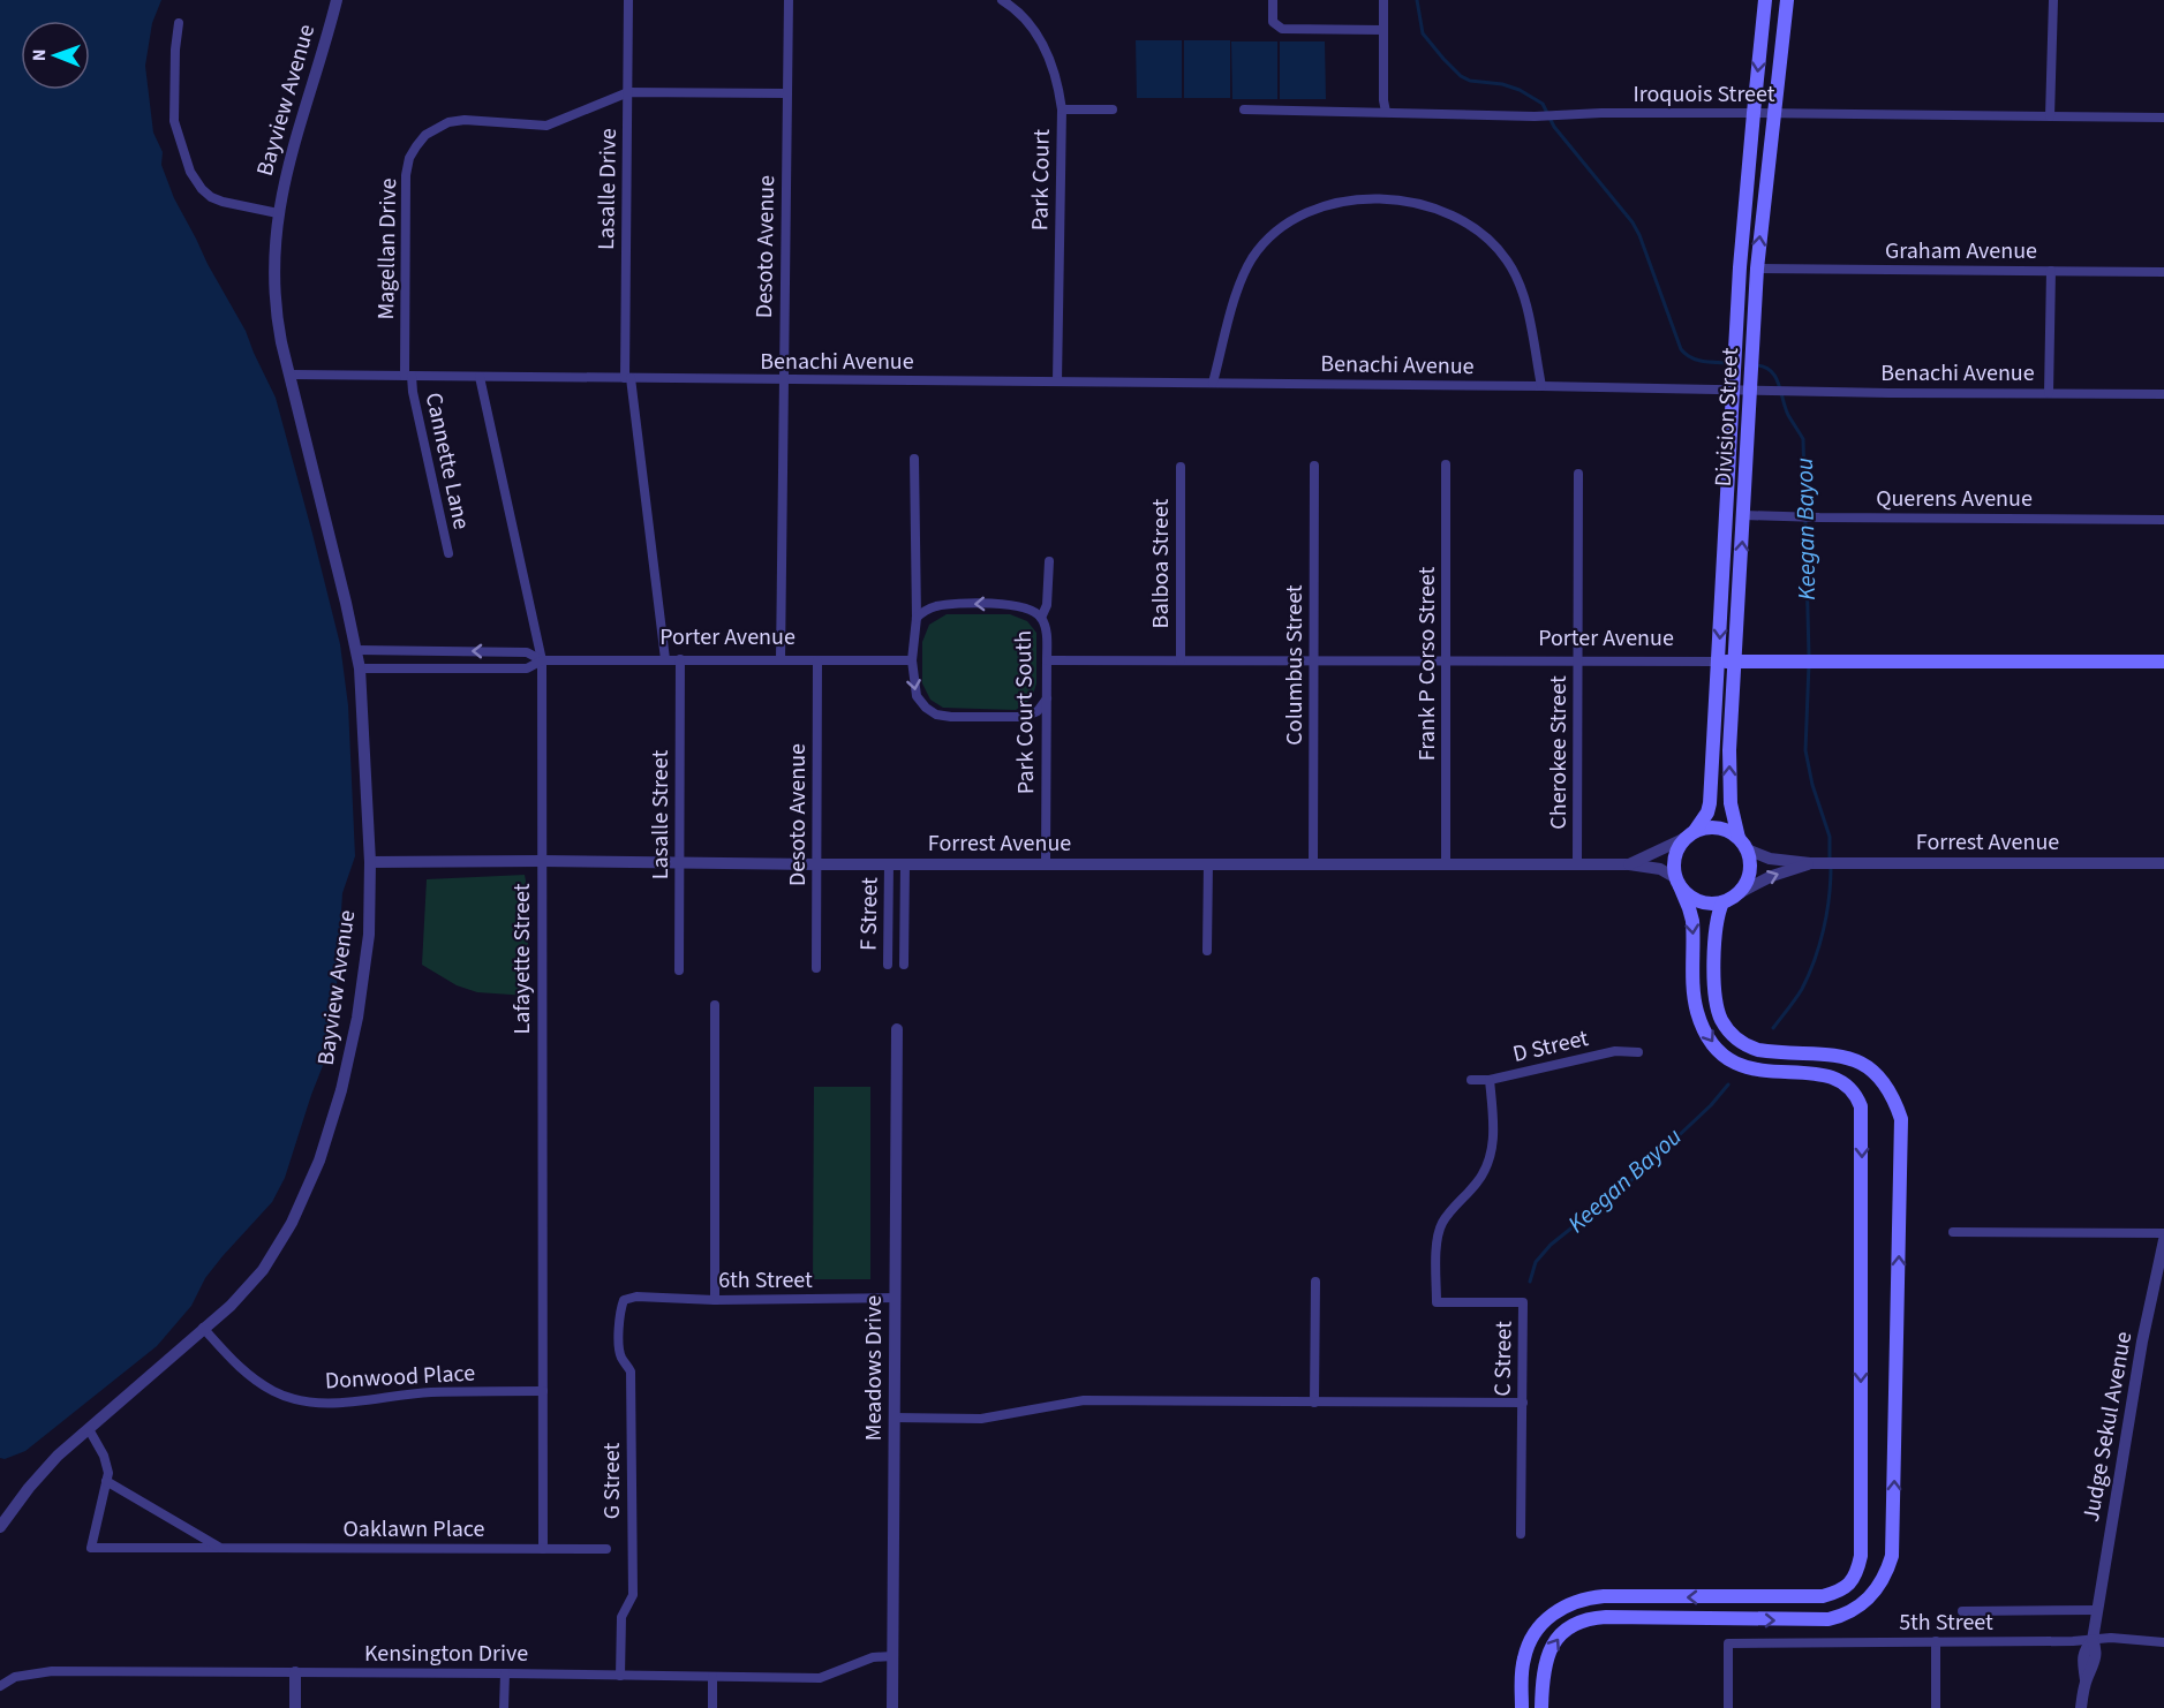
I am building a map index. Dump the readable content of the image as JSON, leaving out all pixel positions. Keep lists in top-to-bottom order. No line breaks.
{"streets":{"main road":["Division Street","Porter Avenue"],"street":["Iroquois Street","Bayview Avenue","Park Court","Lasalle Drive","Desoto Avenue","Magellan Drive","Graham Avenue","Benachi Avenue","Cannette Lane","Querens Avenue","Balboa Street","Frank P Corso Street","Columbus Street","Park Court South","Cherokee Street","Lasalle Street","Forrest Avenue","F Street","Lafayette Street","D Street","6th Street","C Street","Meadows Drive","Donwood Place","Judge Sekul Avenue","G Street","Oaklawn Place","5th Street","Kensington Drive"]},"crossings":[["Iroquois Street","Division Street"],["Bayview Avenue","Benachi Avenue"],["Bayview Avenue","Porter Avenue"],["Bayview Avenue","Forrest Avenue"],["Bayview Avenue","Donwood Place"],["Bayview Avenue","Oaklawn Place"],["Park Court","Benachi Avenue"],["Lasalle Drive","Magellan Drive"],["Lasalle Drive","Benachi Avenue"],["Desoto Avenue","Benachi Avenue"],["Desoto Avenue","Porter Avenue"],["Desoto Avenue","Forrest Avenue"],["Magellan Drive","Benachi Avenue"],["Magellan Drive","Cannette Lane"],["Graham Avenue","Division Street"],["Benachi Avenue","Division Street"],["Benachi Avenue","Cannette Lane"],["Benachi Avenue","Lafayette Street"],["Division Street","Querens Avenue"],["Division Street","Porter Avenue"],["Division Street","Forrest Avenue"],["Balboa Street","Porter Avenue"],["Porter Avenue","Frank P Corso Street"],["Porter Avenue","Columbus Street"],["Porter Avenue","Park Court South"],["Porter Avenue","Cherokee Street"],["Porter Avenue","Lasalle Street"],["Porter Avenue","Lafayette Street"],["Frank P Corso Street","Forrest Avenue"],["Columbus Street","Forrest Avenue"],["Park Court South","Forrest Avenue"],["Cherokee Street","Forrest Avenue"],["Lasalle Street","Forrest Avenue"],["Forrest Avenue","F Street"],["Forrest Avenue","Lafayette Street"],["Lafayette Street","Donwood Place"],["Lafayette Street","Oaklawn Place"],["D Street","C Street"],["6th Street","Meadows Drive"],["6th Street","G Street"],["Meadows Drive","Kensington Drive"],["Judge Sekul Avenue","5th Street"],["G Street","Kensington Drive"]],"water":["Keegan Bayou"],"north":"left"}
